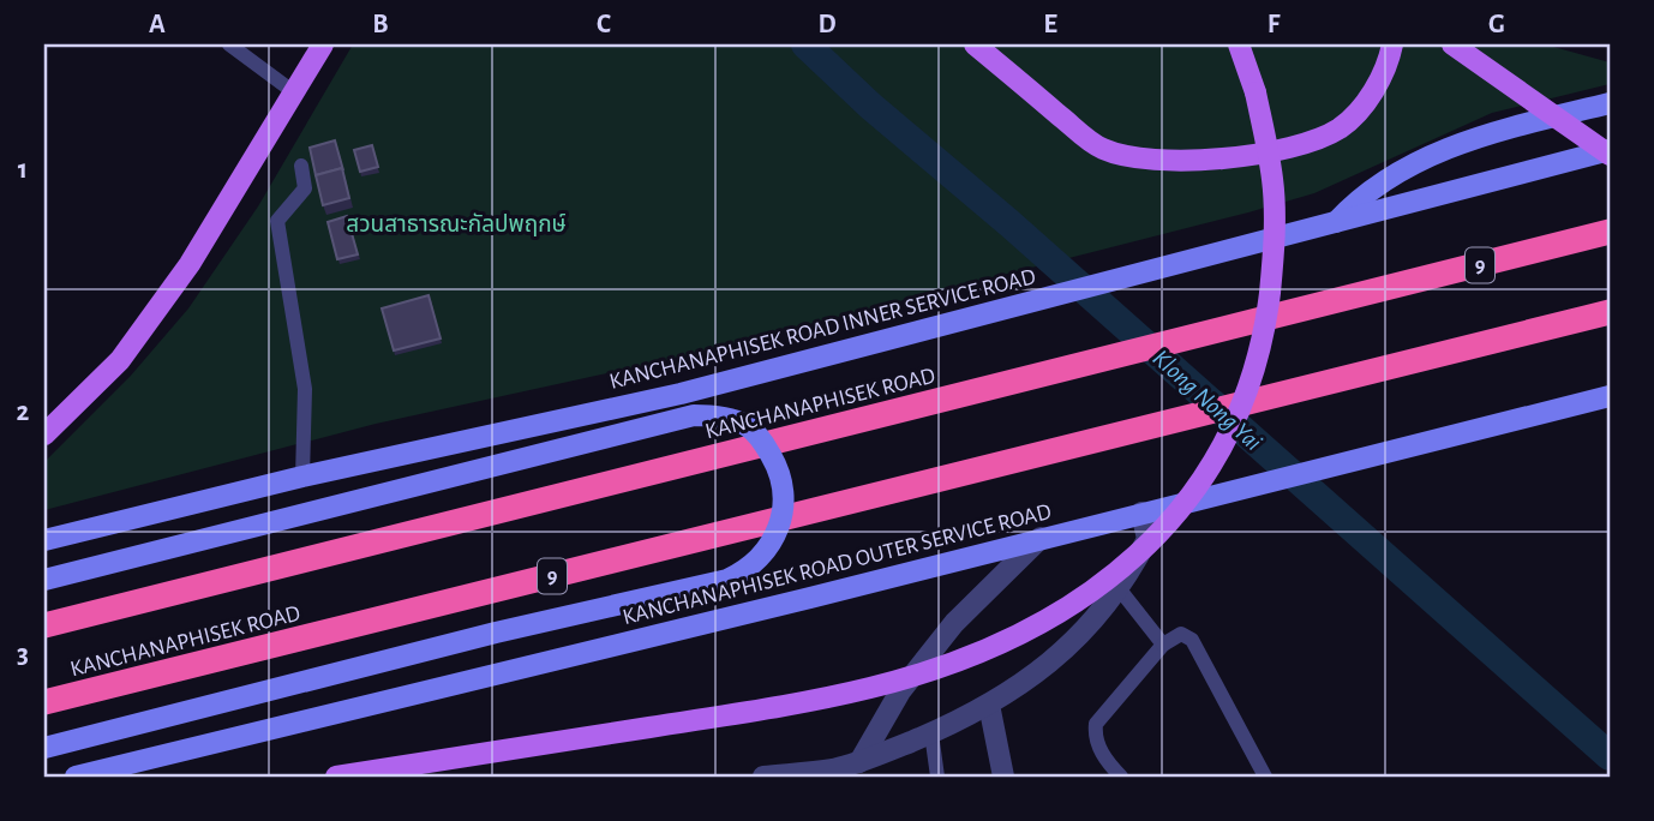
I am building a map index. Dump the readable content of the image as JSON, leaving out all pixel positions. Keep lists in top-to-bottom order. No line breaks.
{"streets":{"highway":["9","KANCHANAPHISEK ROAD"],"main road":["KANCHANAPHISEK ROAD INNER SERVICE ROAD","KANCHANAPHISEK ROAD OUTER SERVICE ROAD"]},"water":["Klong Nong Yai"],"parks":["สวนสาธารณะกัลปพฤกษ์"],"grid":{"columns":["A","B","C","D","E","F","G"],"rows":["1","2","3"]}}
